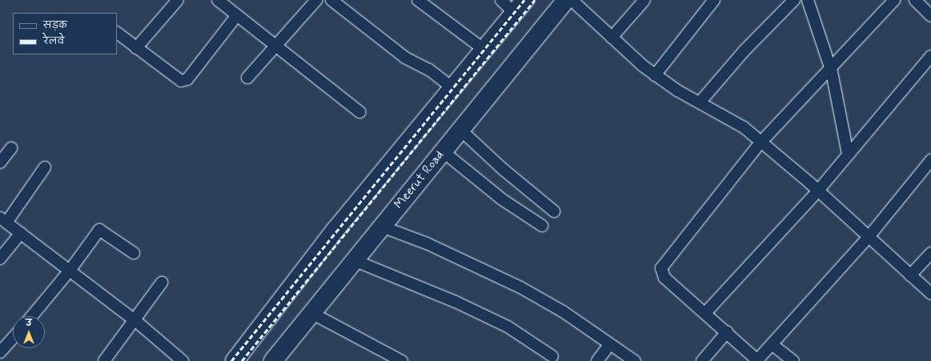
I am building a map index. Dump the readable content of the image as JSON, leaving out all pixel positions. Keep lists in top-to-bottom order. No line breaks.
{"streets":{"highway":["Meerut Road"]},"legend":["सड़क","रेलवे"],"north":"top"}
